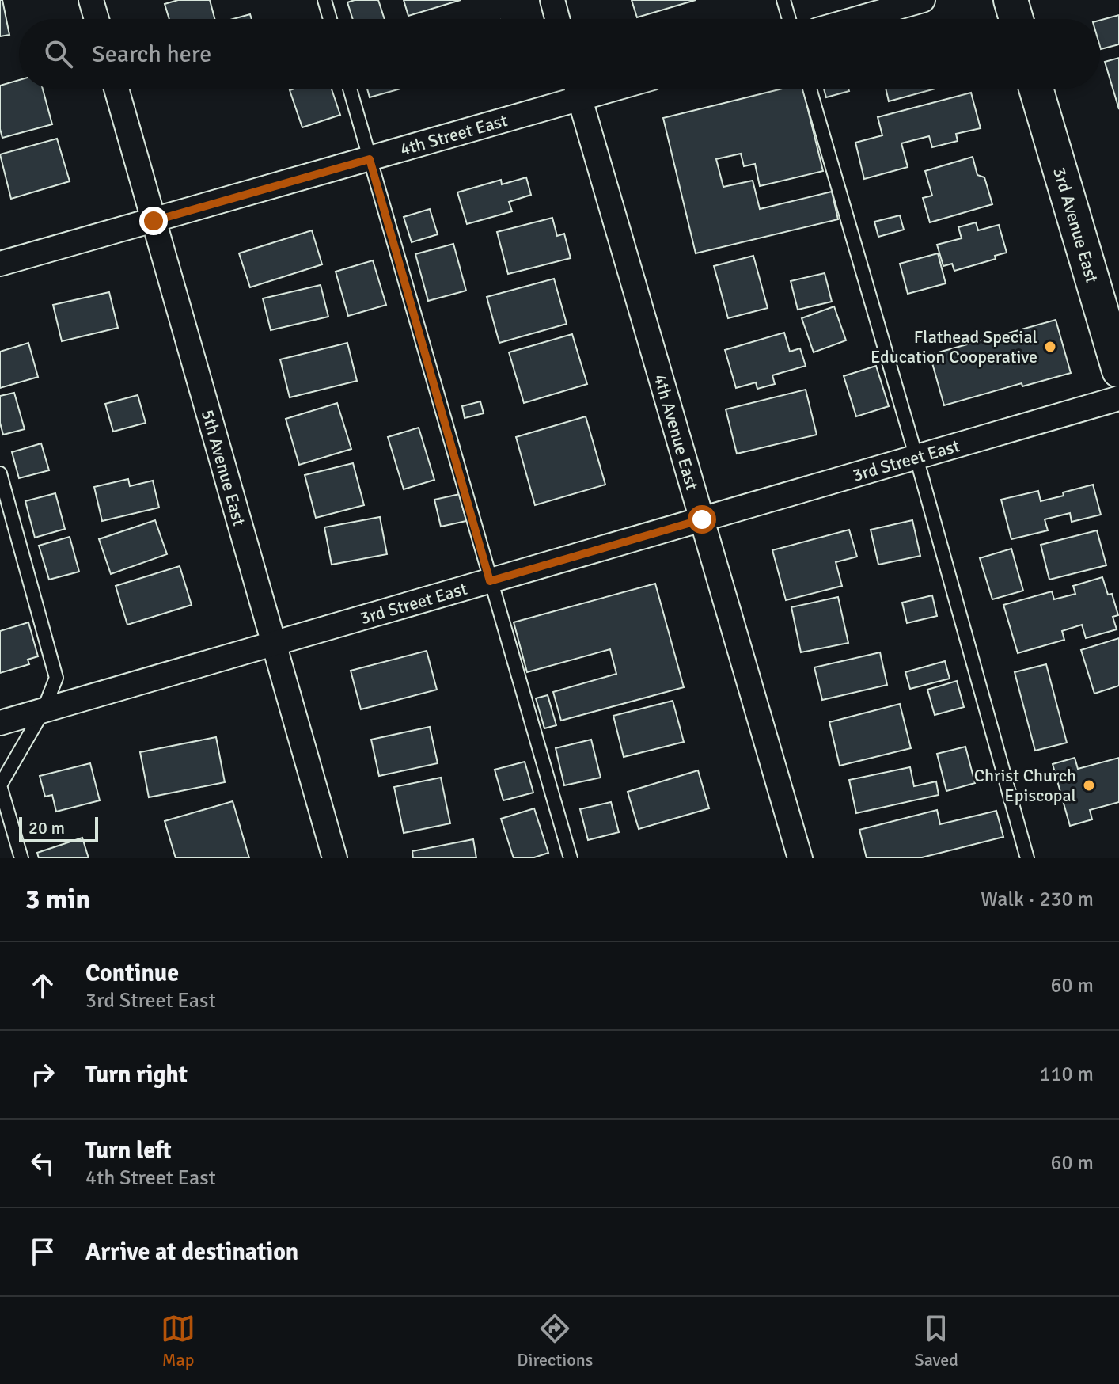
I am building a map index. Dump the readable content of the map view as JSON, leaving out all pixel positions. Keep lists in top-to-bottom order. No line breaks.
{"streets":{"street":["4th Street East","3rd Avenue East","4th Avenue East","3rd Street East","5th Avenue East"]},"crossings":[["4th Street East","5th Avenue East"],["4th Avenue East","3rd Street East"],["3rd Street East","5th Avenue East"]],"places":["Flathead Special Education Cooperative","Christ Church Episcopal"],"scale_bar":"20 m","page":{"search":"Search here","scale":"20 m","heading":["3 min","Walk · 230 m"],"list":[["Continue","3rd Street East","60 m"],["Turn right","110 m"],["Turn left","4th Street East","60 m"],"Arrive at destination"],"nav":["Map","Directions","Saved"]}}
